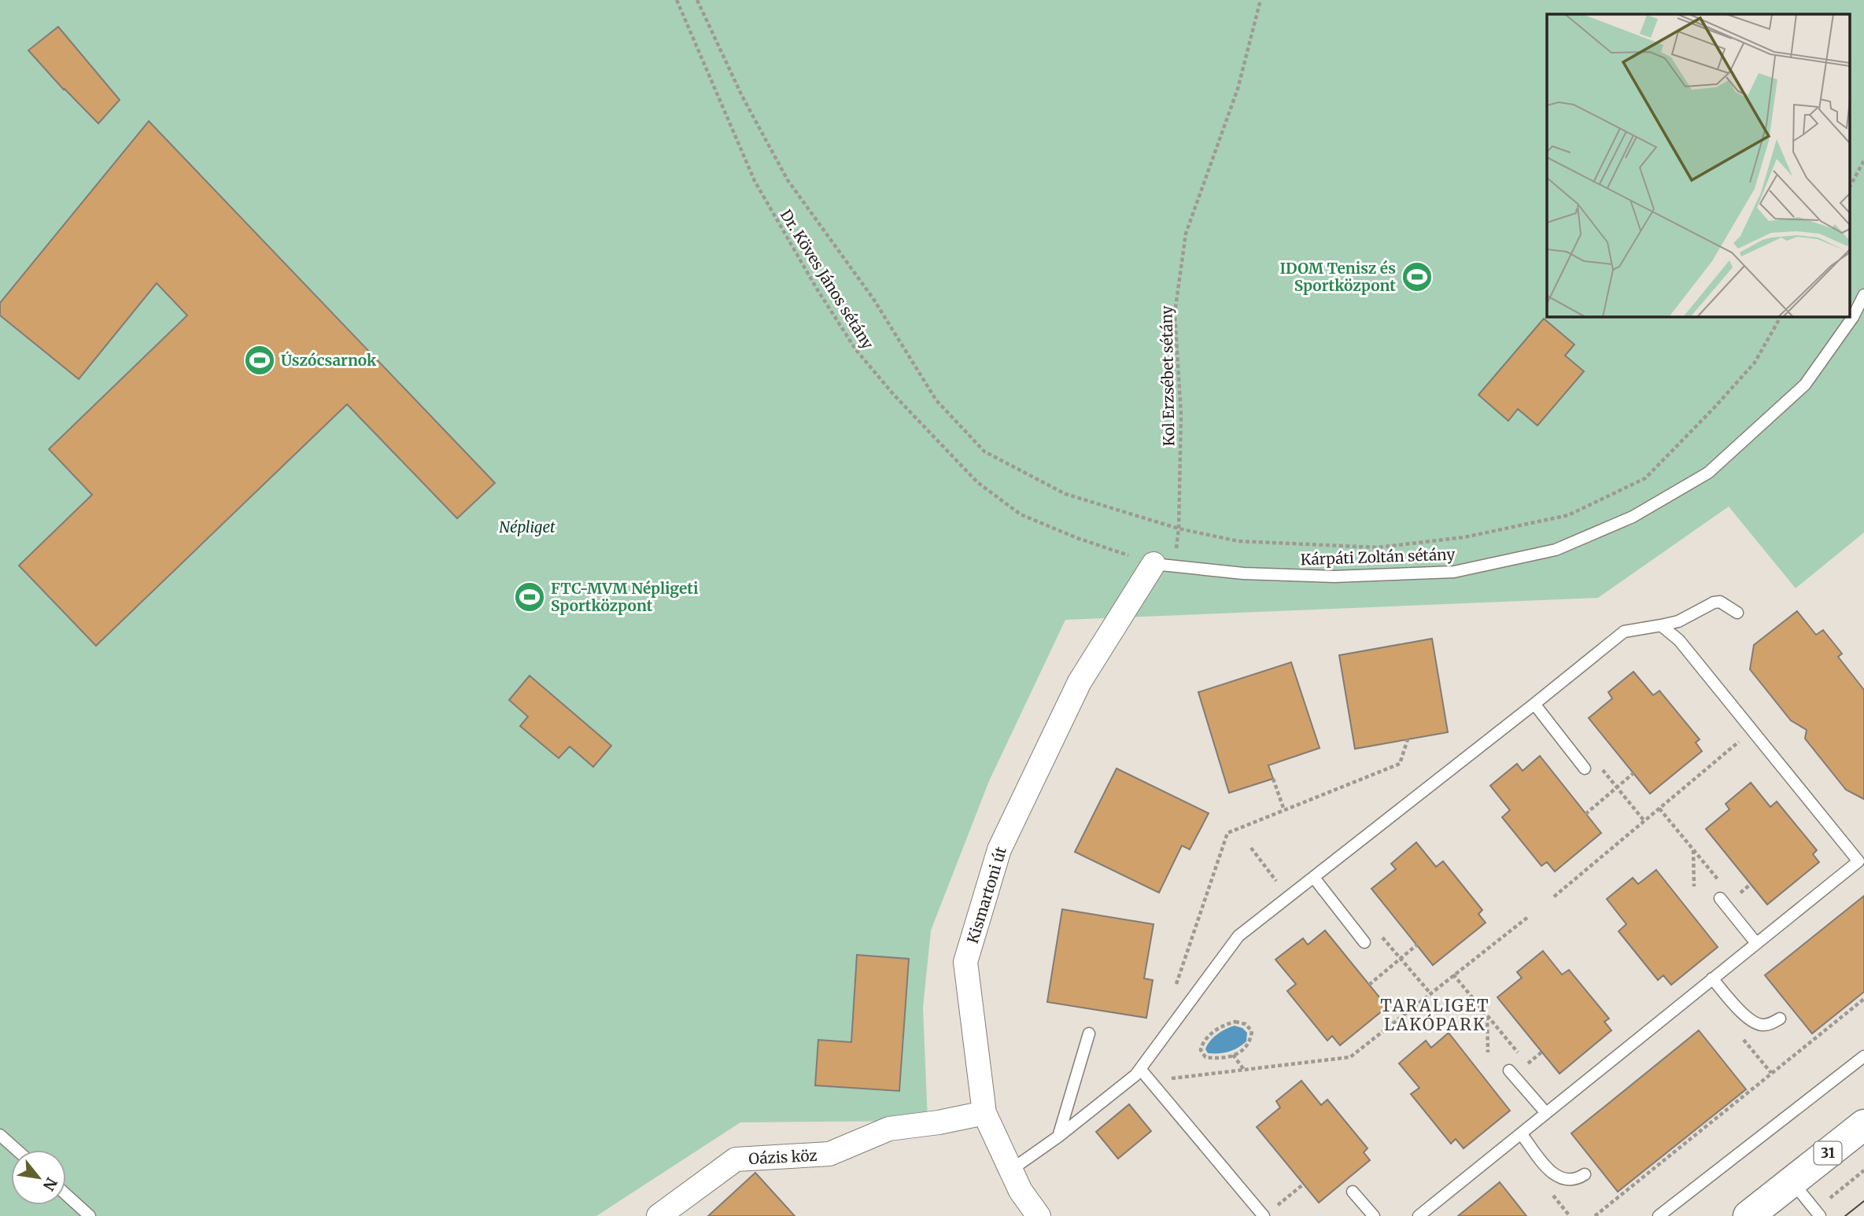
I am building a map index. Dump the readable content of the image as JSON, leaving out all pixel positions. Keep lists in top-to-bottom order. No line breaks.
{"streets":{"main road":["31"],"street":["Kismartoni út","Oázis köz"],"lane":["Kárpáti Zoltán sétány"],"path":["Dr. Köves János sétány","Kol Erzsébet sétány"]},"crossings":[["Dr. Köves János sétány","Kol Erzsébet sétány"],["Dr. Köves János sétány","Kárpáti Zoltán sétány"],["Dr. Köves János sétány","Kismartoni út"],["Kol Erzsébet sétány","Kárpáti Zoltán sétány"],["Kol Erzsébet sétány","Kismartoni út"],["Kárpáti Zoltán sétány","Kismartoni út"],["Kismartoni út","Oázis köz"]],"districts":["TARALIGET LAKÓPARK"],"parks":["Népliget"],"places":{"sports":["IDOM Tenisz és Sportközpont","Úszócsarnok","FTC-MVM Népligeti Sportközpont"]},"north":"bottom right"}
